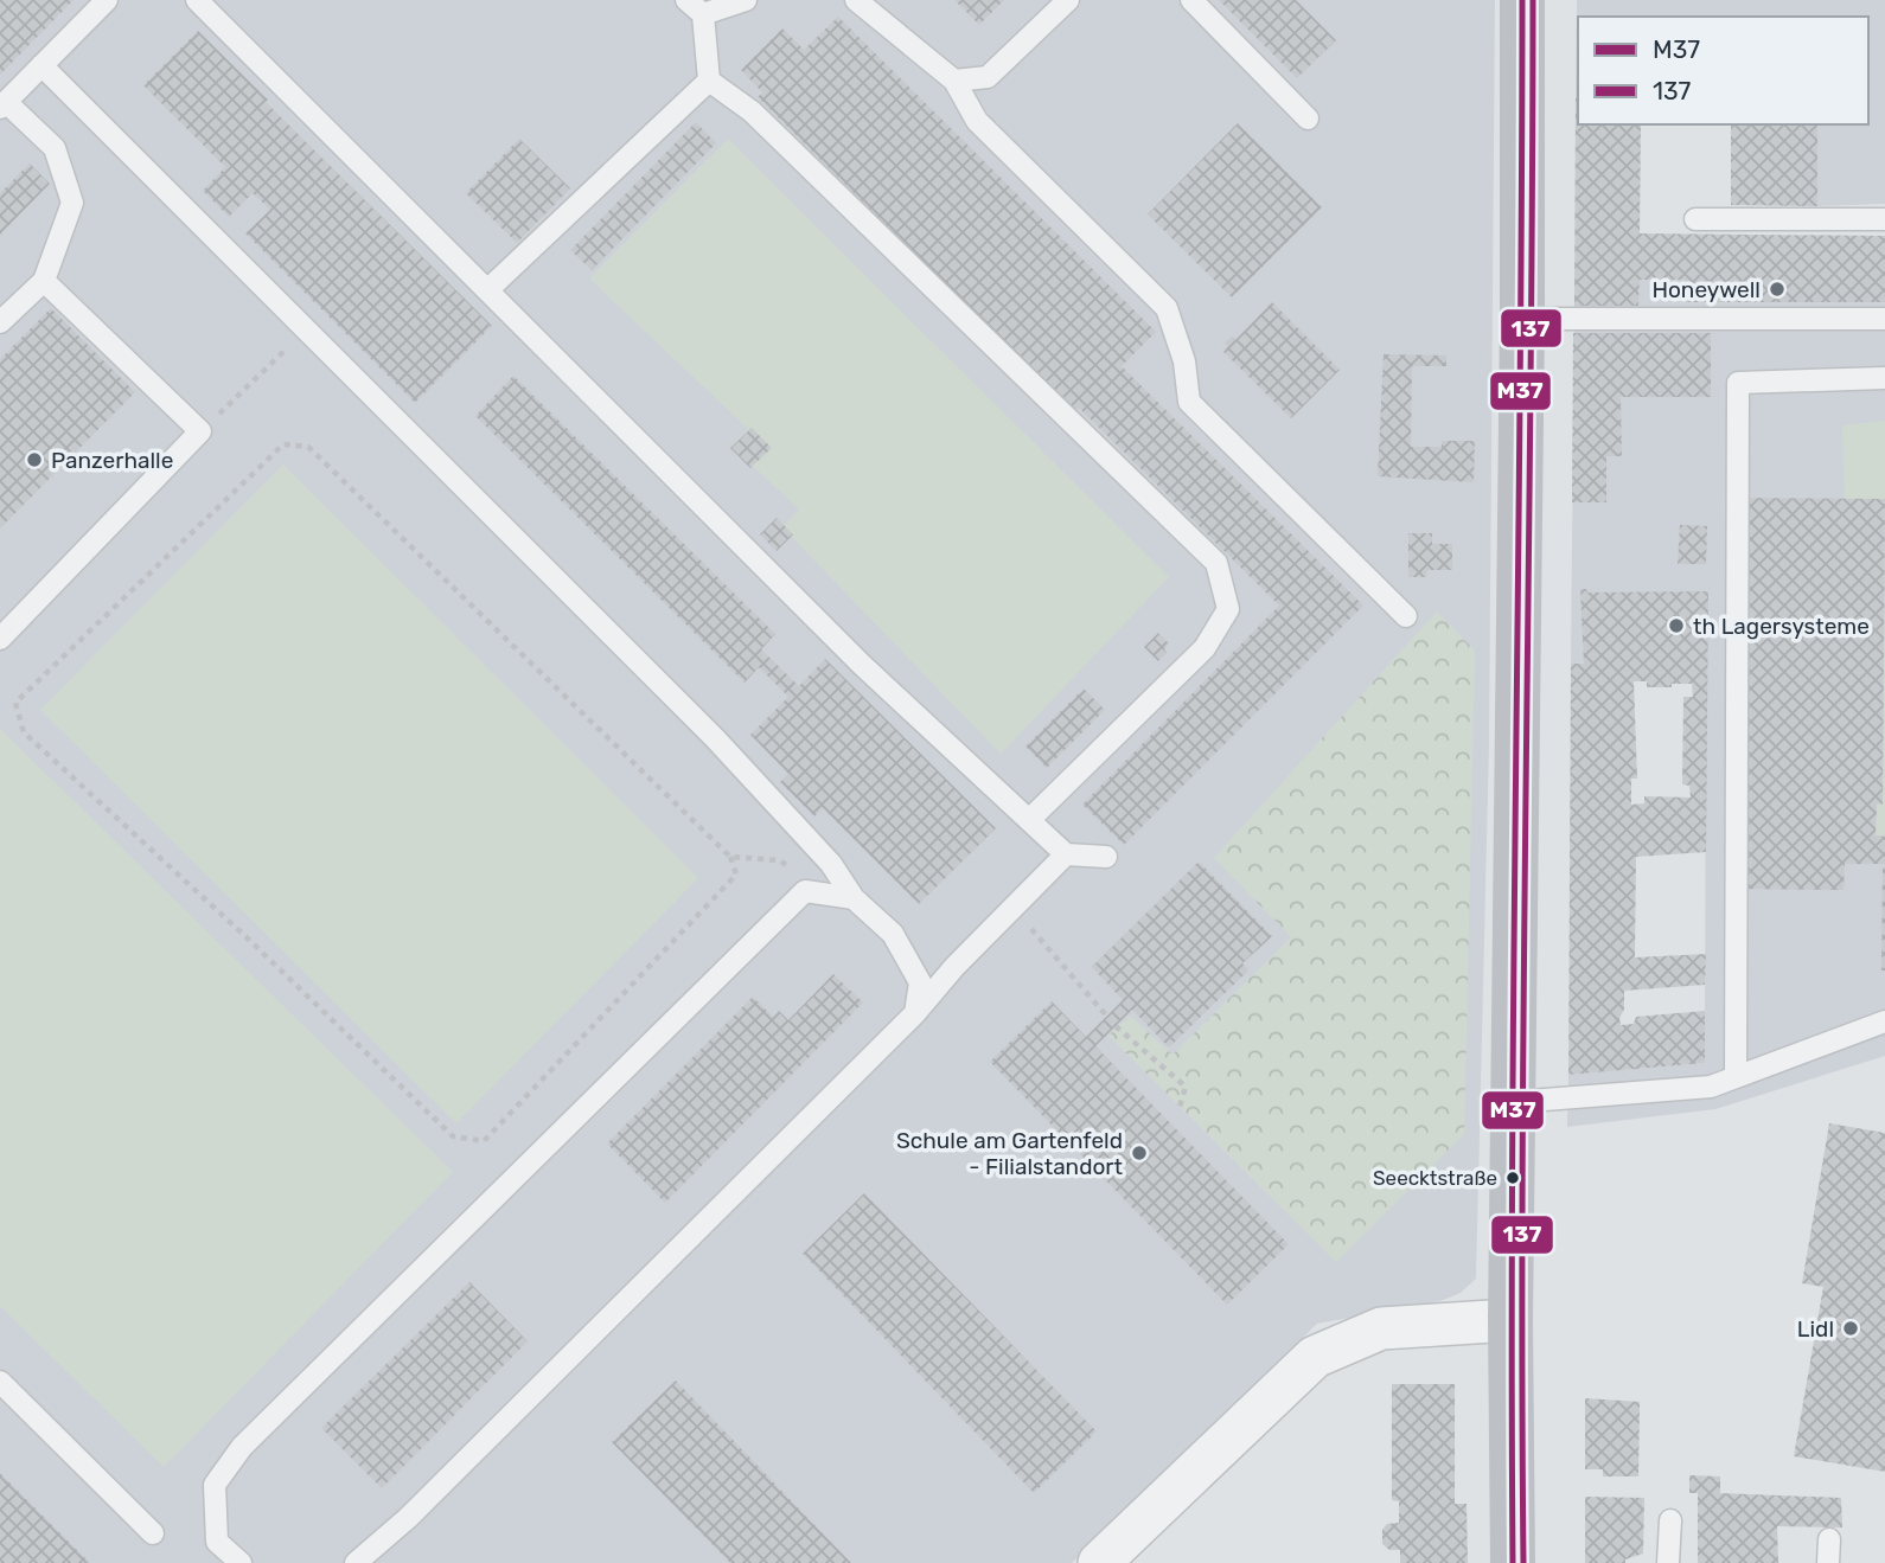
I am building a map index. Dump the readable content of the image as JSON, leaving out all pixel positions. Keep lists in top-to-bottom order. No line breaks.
{"places":["Honeywell","Panzerhalle","th Lagersysteme","Schule am Gartenfeld - Filialstandort","Seecktstraße","Lidl"],"lines":["transit line M37","transit line 137"],"legend":["M37","137"]}
